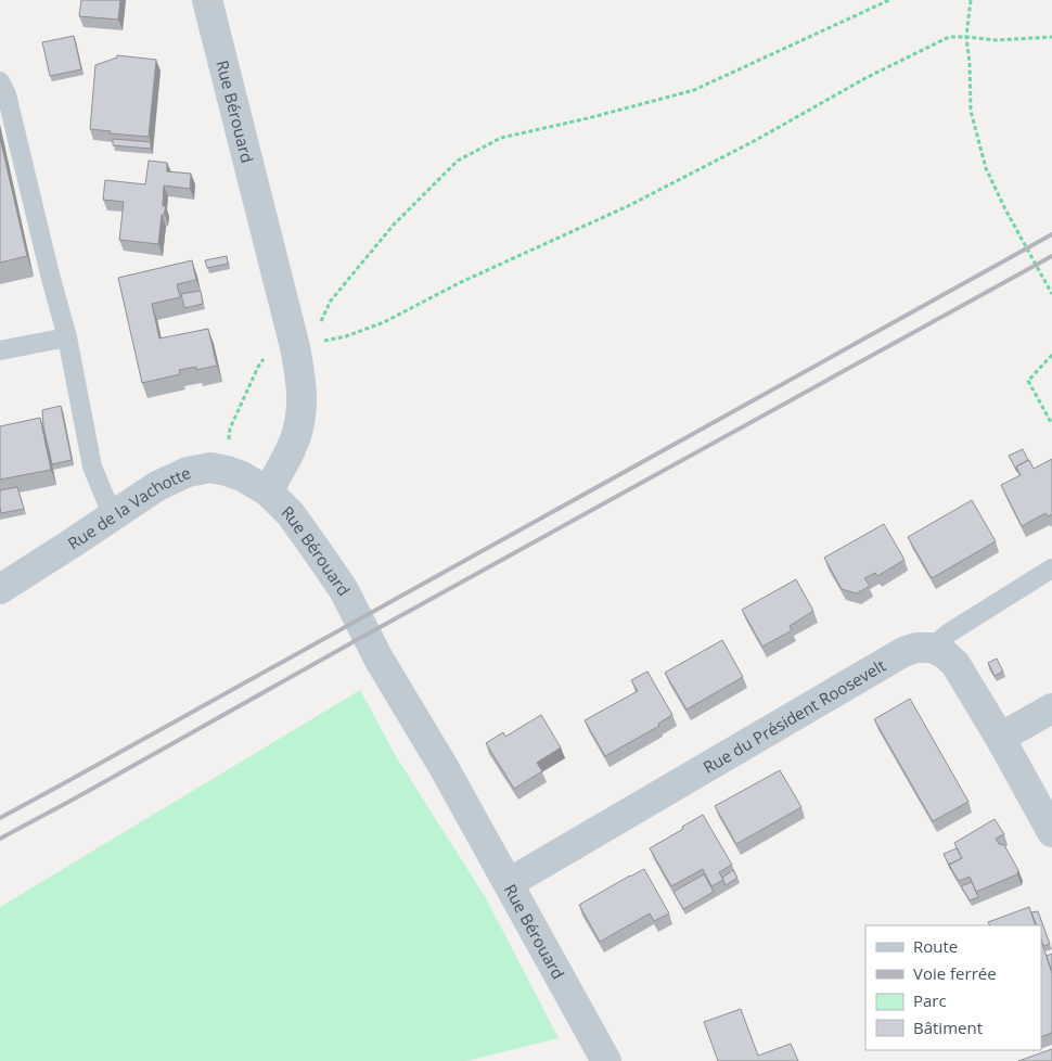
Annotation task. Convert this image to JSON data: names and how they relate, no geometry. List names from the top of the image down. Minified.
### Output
{"streets":{"street":["Rue Bérouard","Rue de la Vachotte","Rue du Président Roosevelt"]},"crossings":[["Rue Bérouard","Rue de la Vachotte"],["Rue Bérouard","Rue du Président Roosevelt"]],"legend":["Route","Voie ferrée","Parc","Bâtiment"]}
